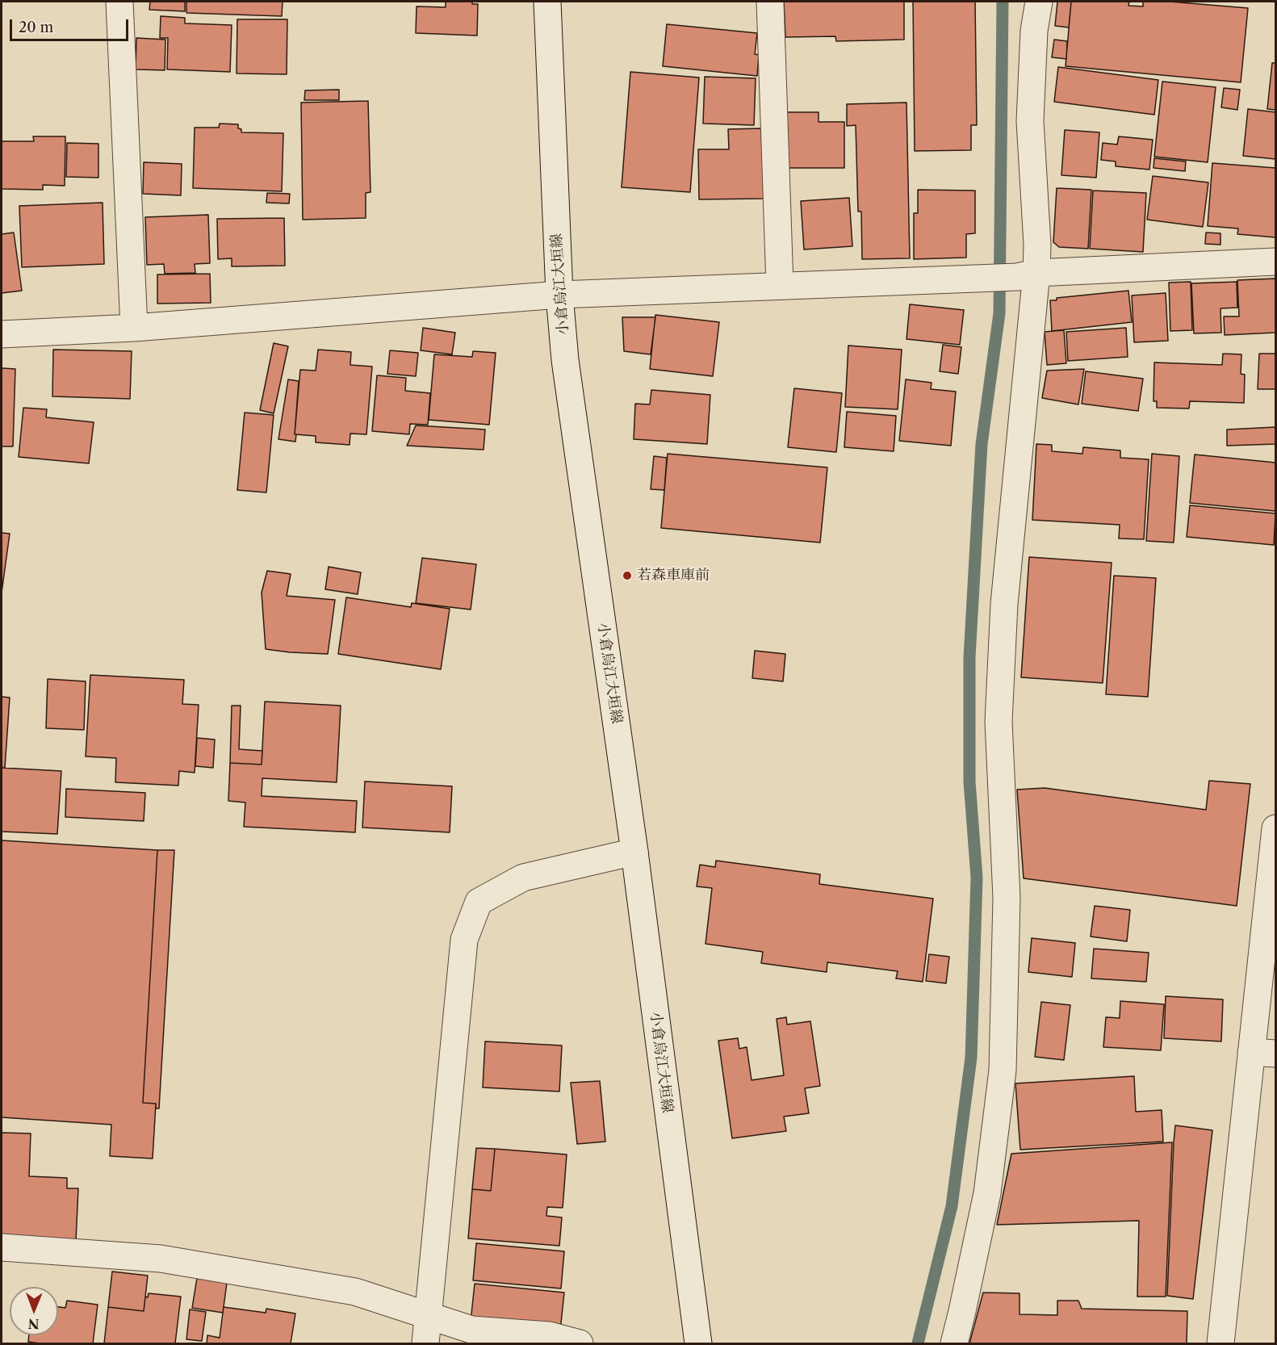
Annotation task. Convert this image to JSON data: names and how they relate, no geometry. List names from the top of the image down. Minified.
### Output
{"streets":{"street":["小倉烏江大垣線"]},"places":["若森車庫前"],"scale_bar":"20 m","north":"bottom"}
